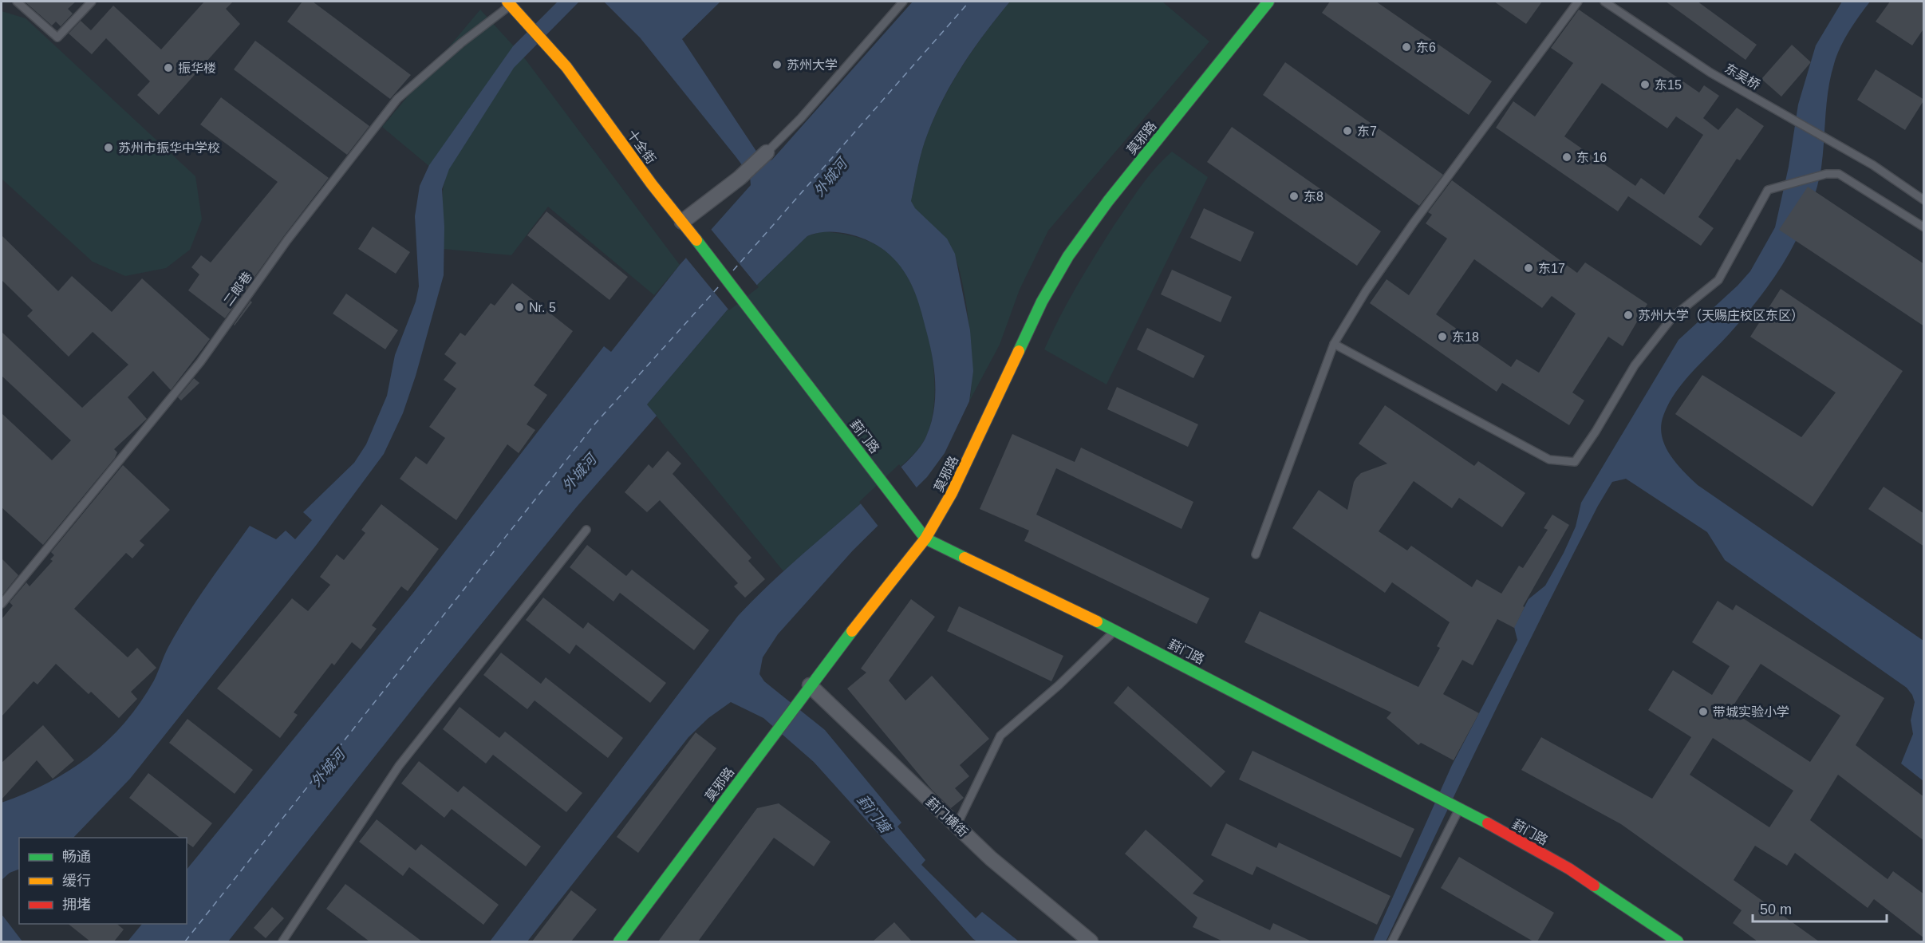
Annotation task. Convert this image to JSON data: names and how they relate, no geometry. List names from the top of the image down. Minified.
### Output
{"streets":{"main road":["莫邪路","十全街","葑门路"],"street":["葑门横街"],"lane":["东吴桥","二郎巷"]},"crossings":[["莫邪路","葑门路"],["莫邪路","葑门横街"],["十全街","二郎巷"],["十全街","葑门路"]],"water":["外城河","葑门塘"],"places":["东6","苏州大学","振华楼","东15","东7","苏州市振华中学校","东 16","东8","东17","Nr. 5","苏州大学（天赐庄校区东区）","东18","带城实验小学"],"legend":["畅通","缓行","拥堵"],"scale_bar":"50 m"}
